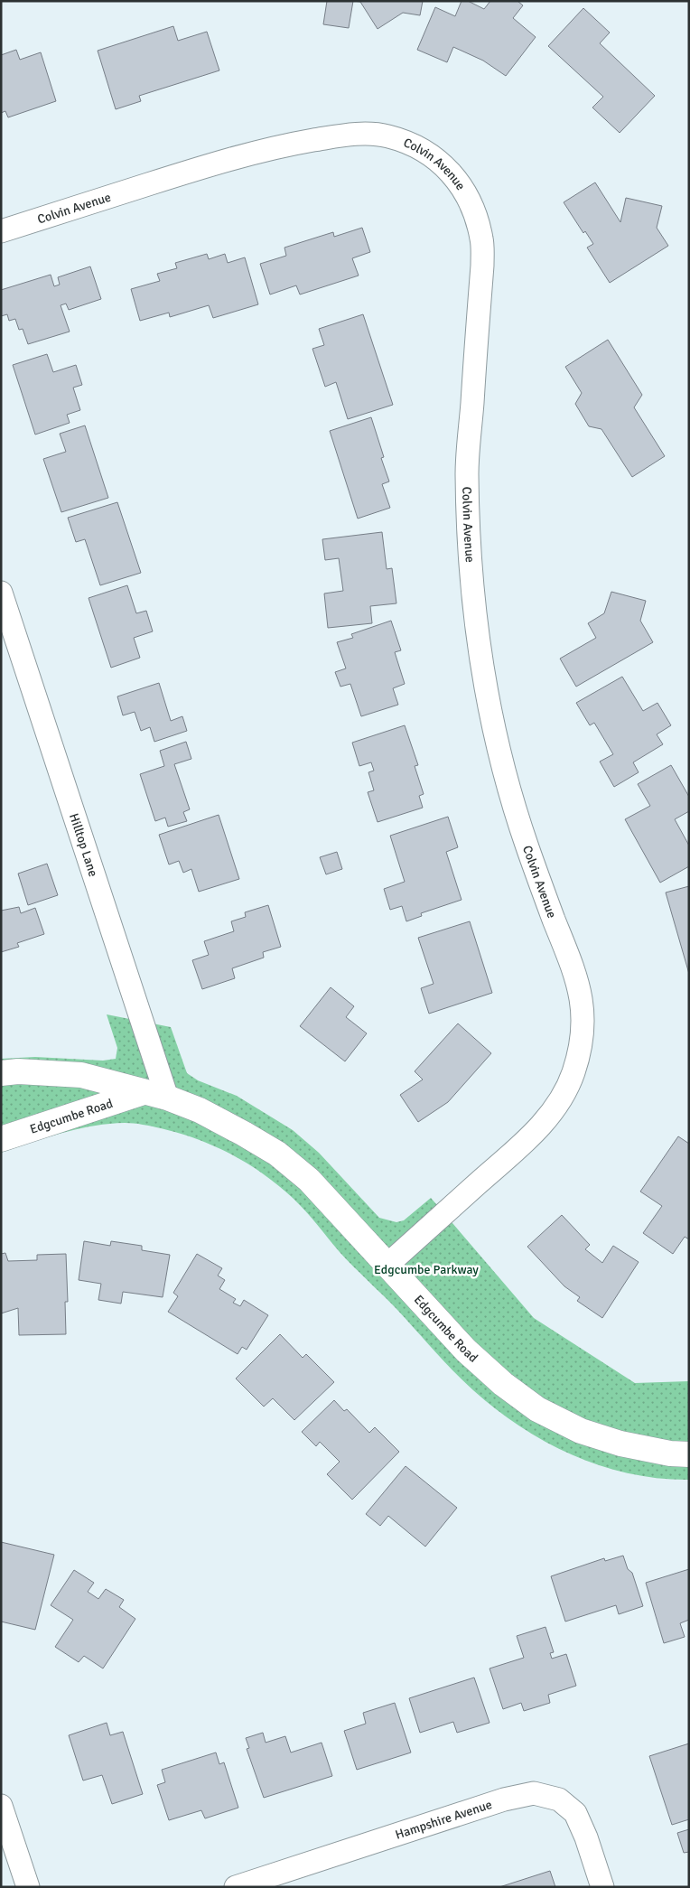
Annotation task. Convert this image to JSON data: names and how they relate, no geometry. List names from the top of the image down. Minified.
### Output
{"streets":{"street":["Colvin Avenue","Hilltop Lane","Edgcumbe Road","Hampshire Avenue"]},"crossings":[["Colvin Avenue","Edgcumbe Road"],["Hilltop Lane","Edgcumbe Road"]],"parks":["Edgcumbe Parkway"]}
